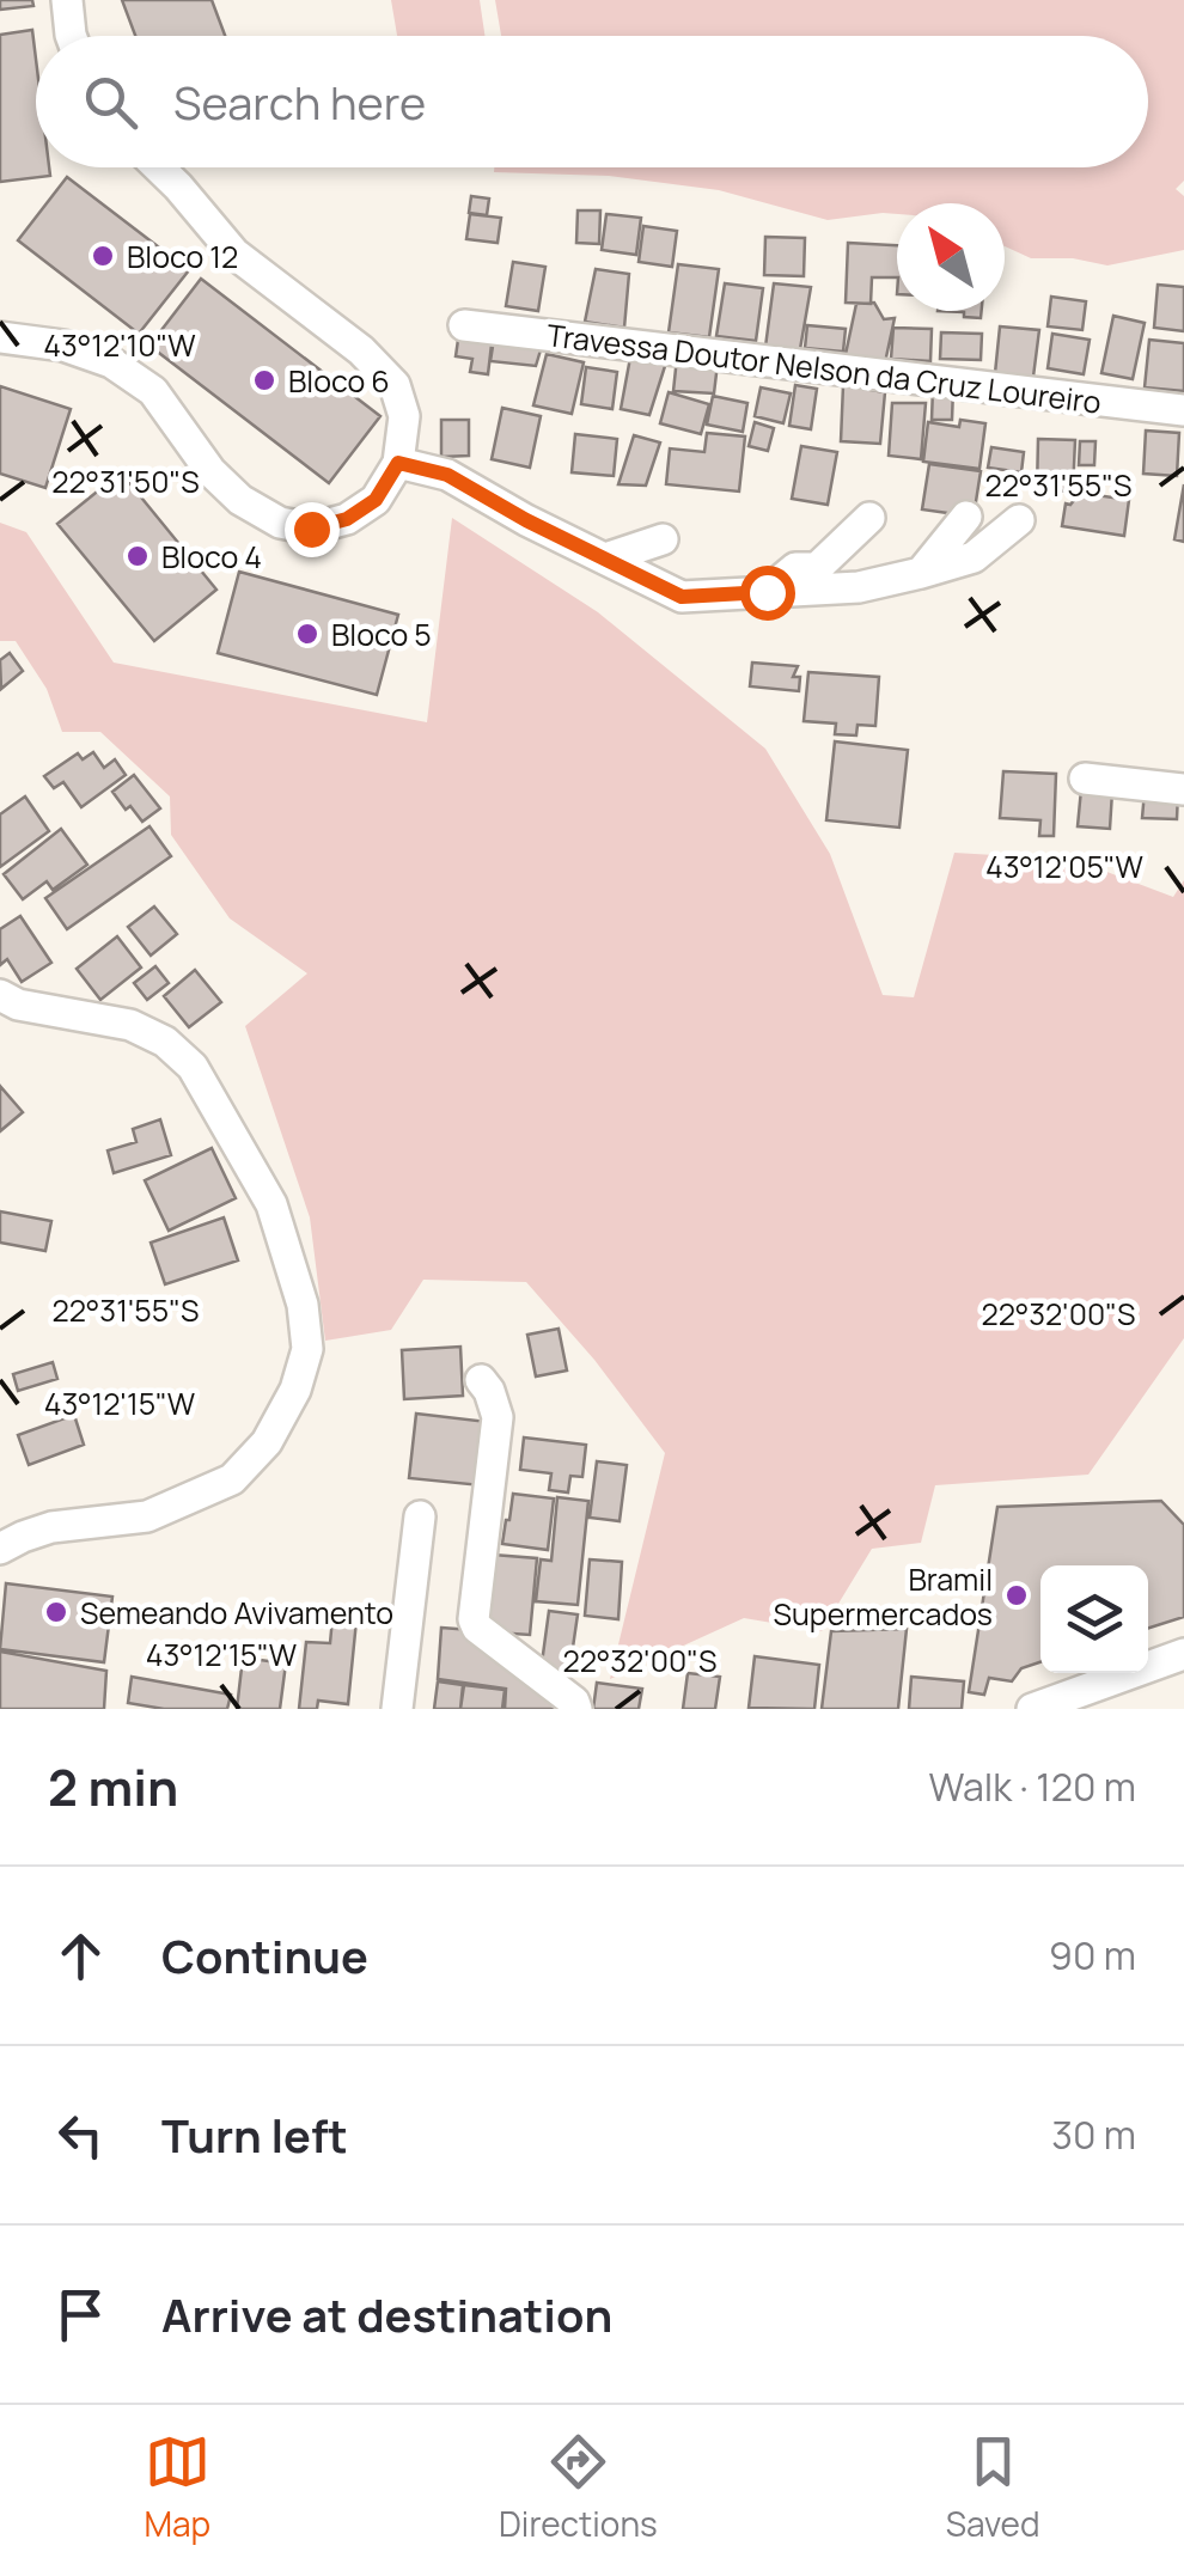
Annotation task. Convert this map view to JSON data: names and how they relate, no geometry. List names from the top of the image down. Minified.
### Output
{"streets":{"street":["Travessa Doutor Nelson da Cruz Loureiro"]},"places":["Bloco 12","Bloco 6","Bloco 4","Bloco 5","Bramil Supermercados","Semeando Avivamento"],"north":"top left","page":{"search":"Search here","heading":["2 min","Walk · 120 m"],"list":[["Continue","90 m"],["Turn left","30 m"],"Arrive at destination"],"nav":["Map","Directions","Saved"]},"coordinates":["43°12'10\"W","22°31'50\"S","22°31'55\"S","43°12'05\"W","22°32'00\"S","43°12'15\"W"]}
